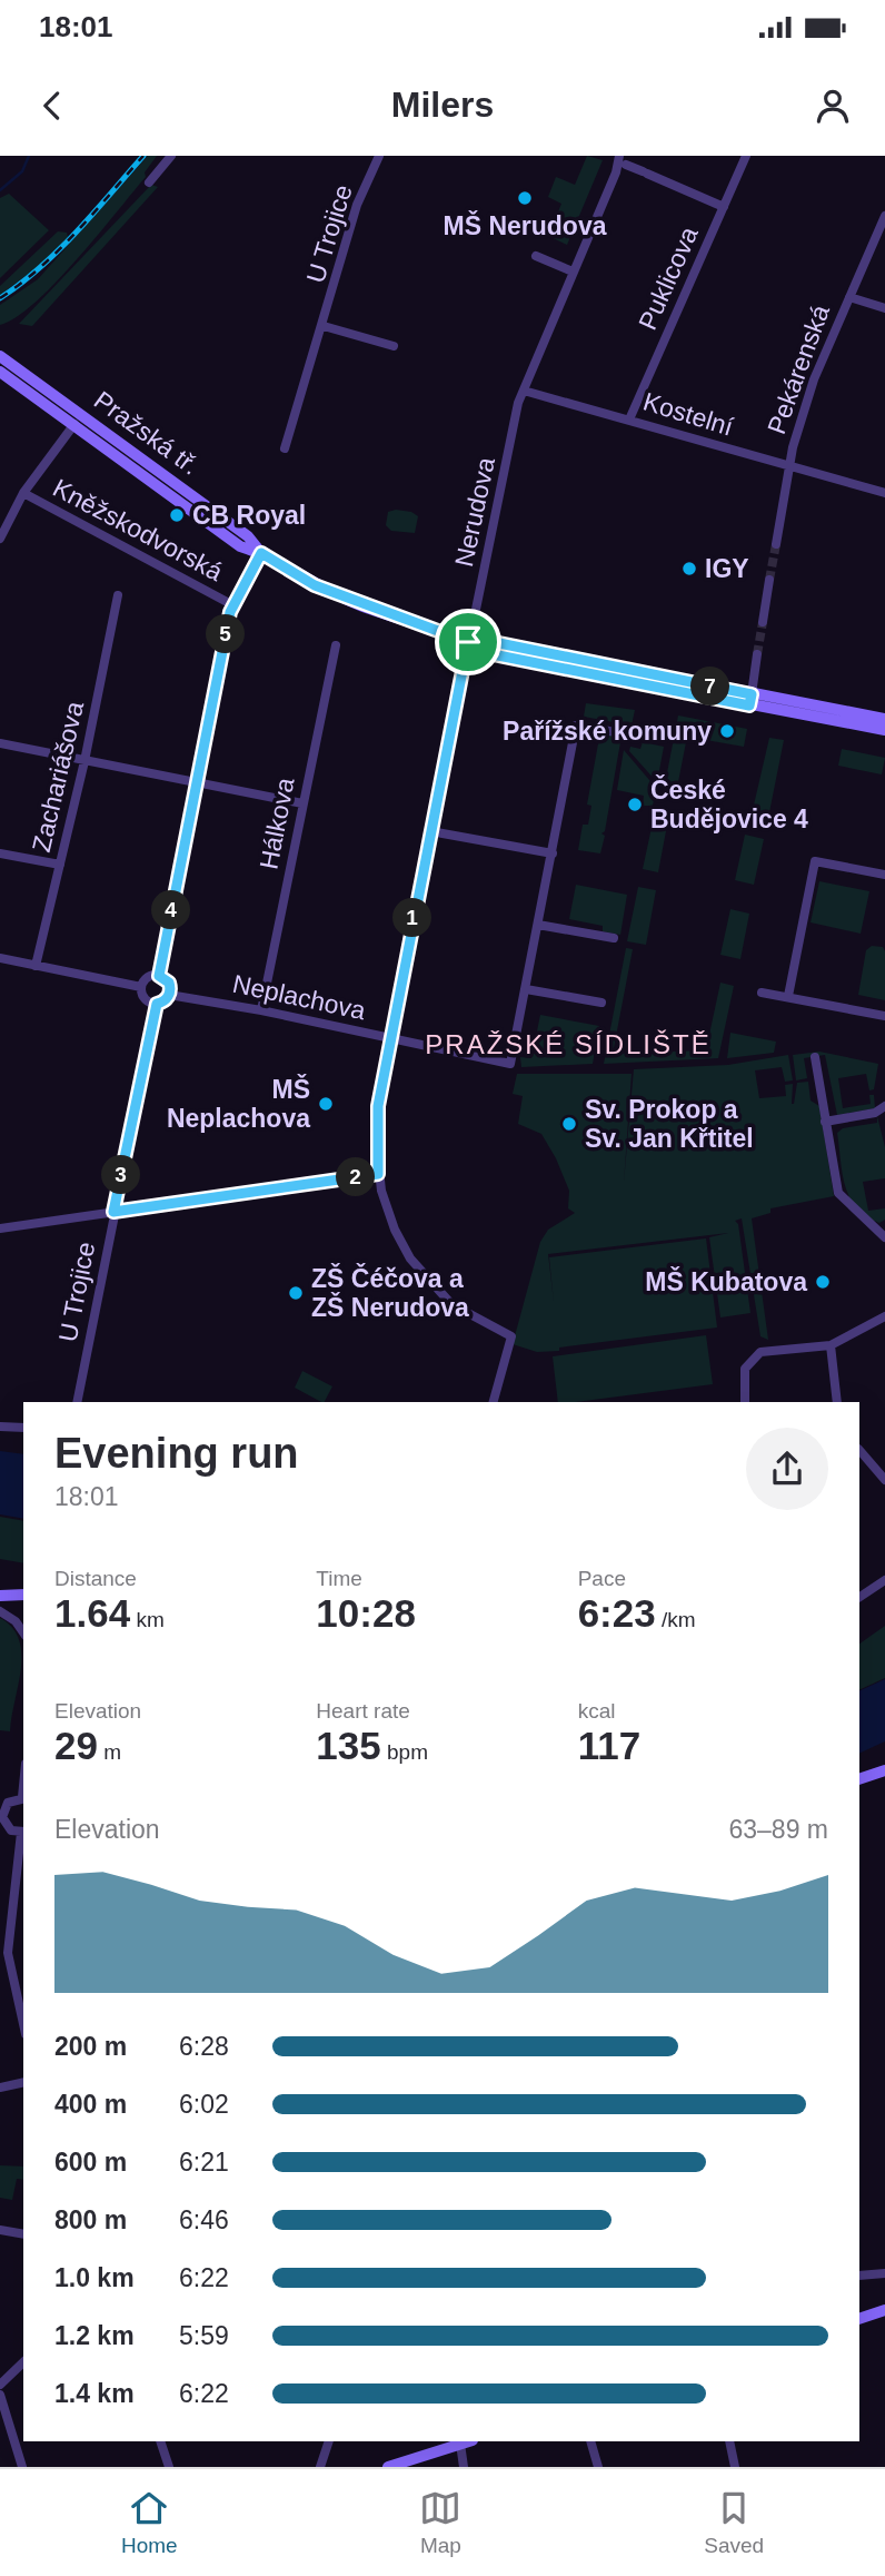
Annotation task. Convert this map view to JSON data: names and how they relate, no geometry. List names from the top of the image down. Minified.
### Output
{"streets":{"street":["U Trojice","Puklicova","Pekárenská","Kostelní","Pražská tř.","Nerudova","Kněžskodvorská","Zachariášova","Hálkova","Neplachova"]},"crossings":[["U Trojice","Neplachova"],["Puklicova","Kostelní"],["Pekárenská","Kostelní"],["Kostelní","Nerudova"],["Pražská tř.","Nerudova"],["Nerudova","Neplachova"],["Hálkova","Neplachova"]],"districts":["PRAŽSKÉ SÍDLIŠTĚ"],"places":["MŠ Nerudova","CB Royal","IGY","Pařížské komuny","České Budějovice 4","MŠ Neplachova","Sv. Prokop a Sv. Jan Křtitel","MŠ Kubatova","ZŠ Čéčova a ZŠ Nerudova"],"page":{"status":"18:01","header":"Milers","pins":["5","7","4","1","3","2"],"heading":["Evening run","18:01"],"stats":[["Distance","1.64 km"],["Time","10:28"],["Pace","6:23 /km"],["Elevation","29 m"],["Heart rate","135 bpm"],["kcal","117"]],"chart":["Elevation","63–89 m"],"list":[{"name":"200 m","note":"6:28"},{"name":"400 m","note":"6:02"},{"name":"600 m","note":"6:21"},{"name":"800 m","note":"6:46"},{"name":"1.0 km","note":"6:22"},{"name":"1.2 km","note":"5:59"},{"name":"1.4 km","note":"6:22"}],"tabs":["Home","Map","Saved"]}}
